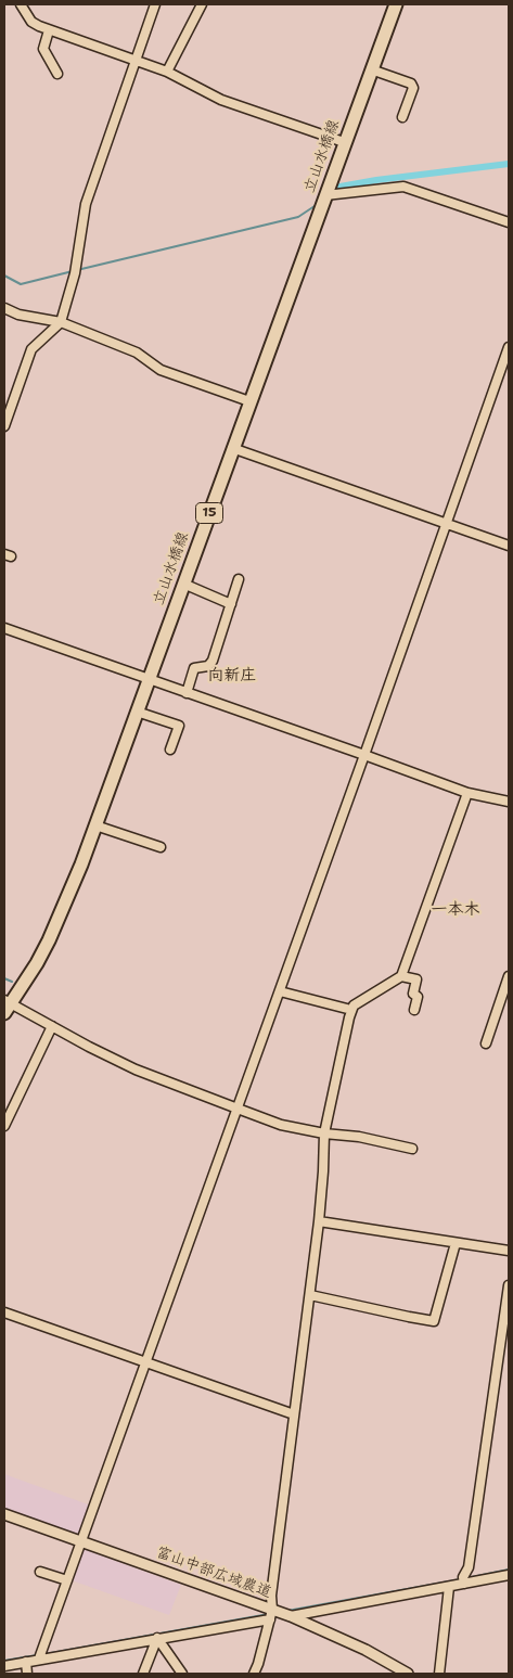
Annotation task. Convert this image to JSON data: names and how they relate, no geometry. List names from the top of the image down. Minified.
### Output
{"streets":{"main road":["立山水橋線","15"],"street":["富山中部広域農道"]},"districts":["向新庄","一本木"]}
